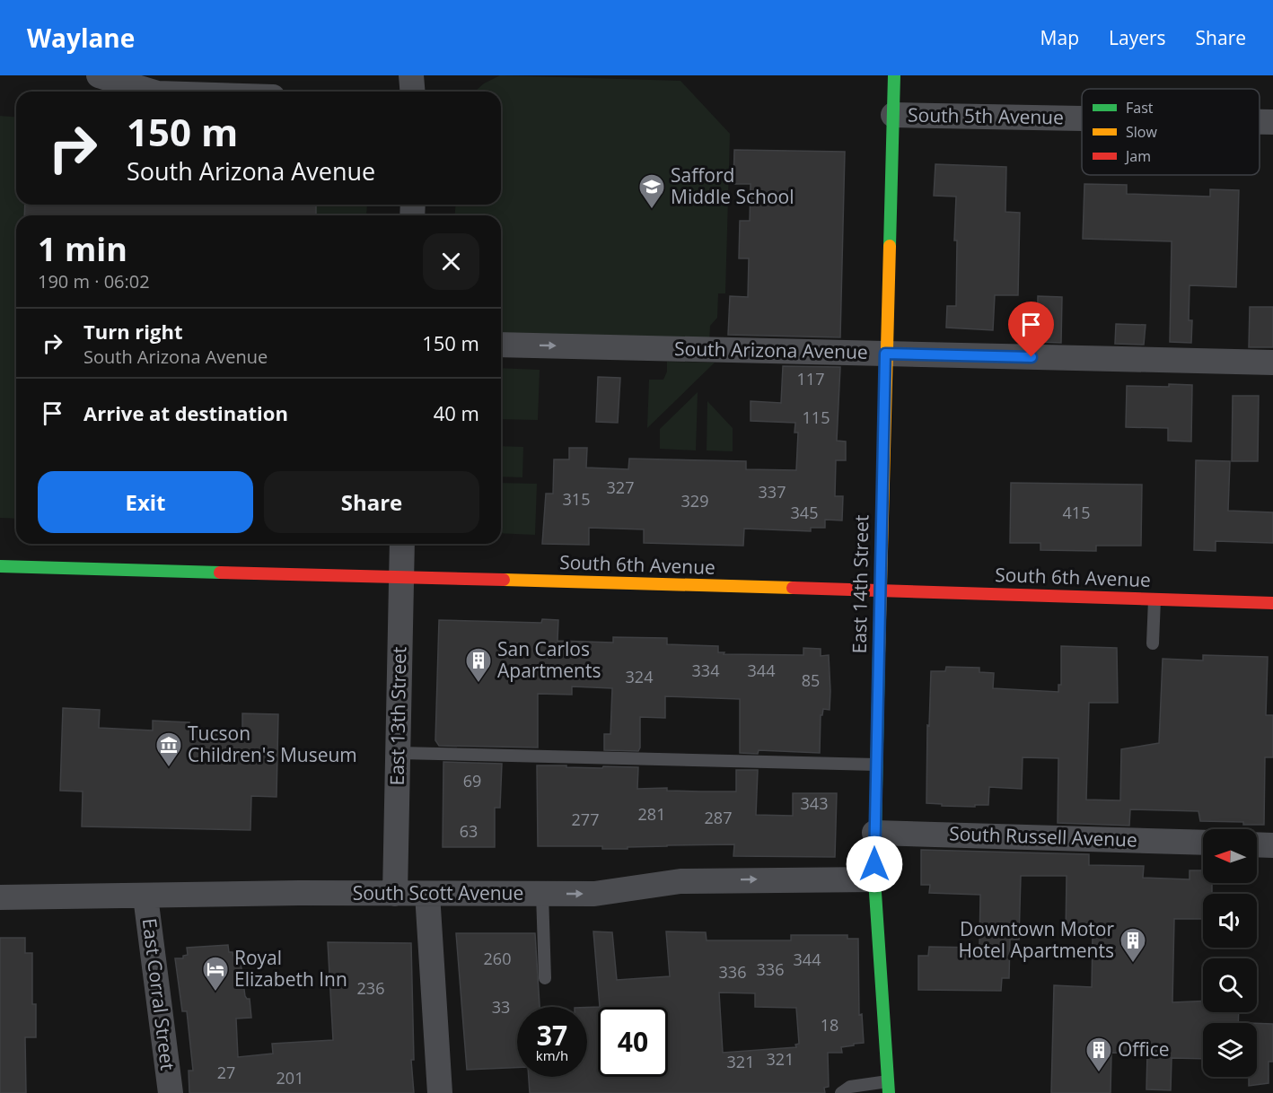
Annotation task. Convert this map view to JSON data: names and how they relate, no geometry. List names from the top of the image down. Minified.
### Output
{"streets":{"main road":["South 6th Avenue","East 14th Street"],"street":["South 5th Avenue","South Arizona Avenue","East 13th Street","South Russell Avenue","South Scott Avenue","East Corral Street"]},"crossings":[["South 5th Avenue","East 14th Street"],["South Arizona Avenue","East 14th Street"],["South 6th Avenue","East 14th Street"],["South 6th Avenue","East 13th Street"],["East 14th Street","South Russell Avenue"],["East 14th Street","South Scott Avenue"],["East 13th Street","South Scott Avenue"],["South Scott Avenue","East Corral Street"]],"one_way":["South Arizona Avenue","South Scott Avenue"],"places":{"school or university":["Safford Middle School"],"building":["San Carlos Apartments","Downtown Motor Hotel Apartments","Office"],"museum":["Tucson Children's Museum"],"hotel":["Royal Elizabeth Inn"]},"house_numbers":["117","115","327","337","315","329","345","415","334","344","324","85","69","343","281","287","277","63","260","344","336","336","236","33","18","321","321","27","201"],"legend":["Fast","Slow","Jam"],"north":"left","page":{"header":"Waylane","nav":["Map","Layers","Share"],"turn":["150 m","South Arizona Avenue"],"heading":["1 min","190 m · 06:02"],"list":[{"name":"Turn right","note":"South Arizona Avenue","value":"150 m"},{"name":"Arrive at destination","value":"40 m"}],"buttons":["Exit","Share"],"speed":"37 km/h","limit":"40"}}
